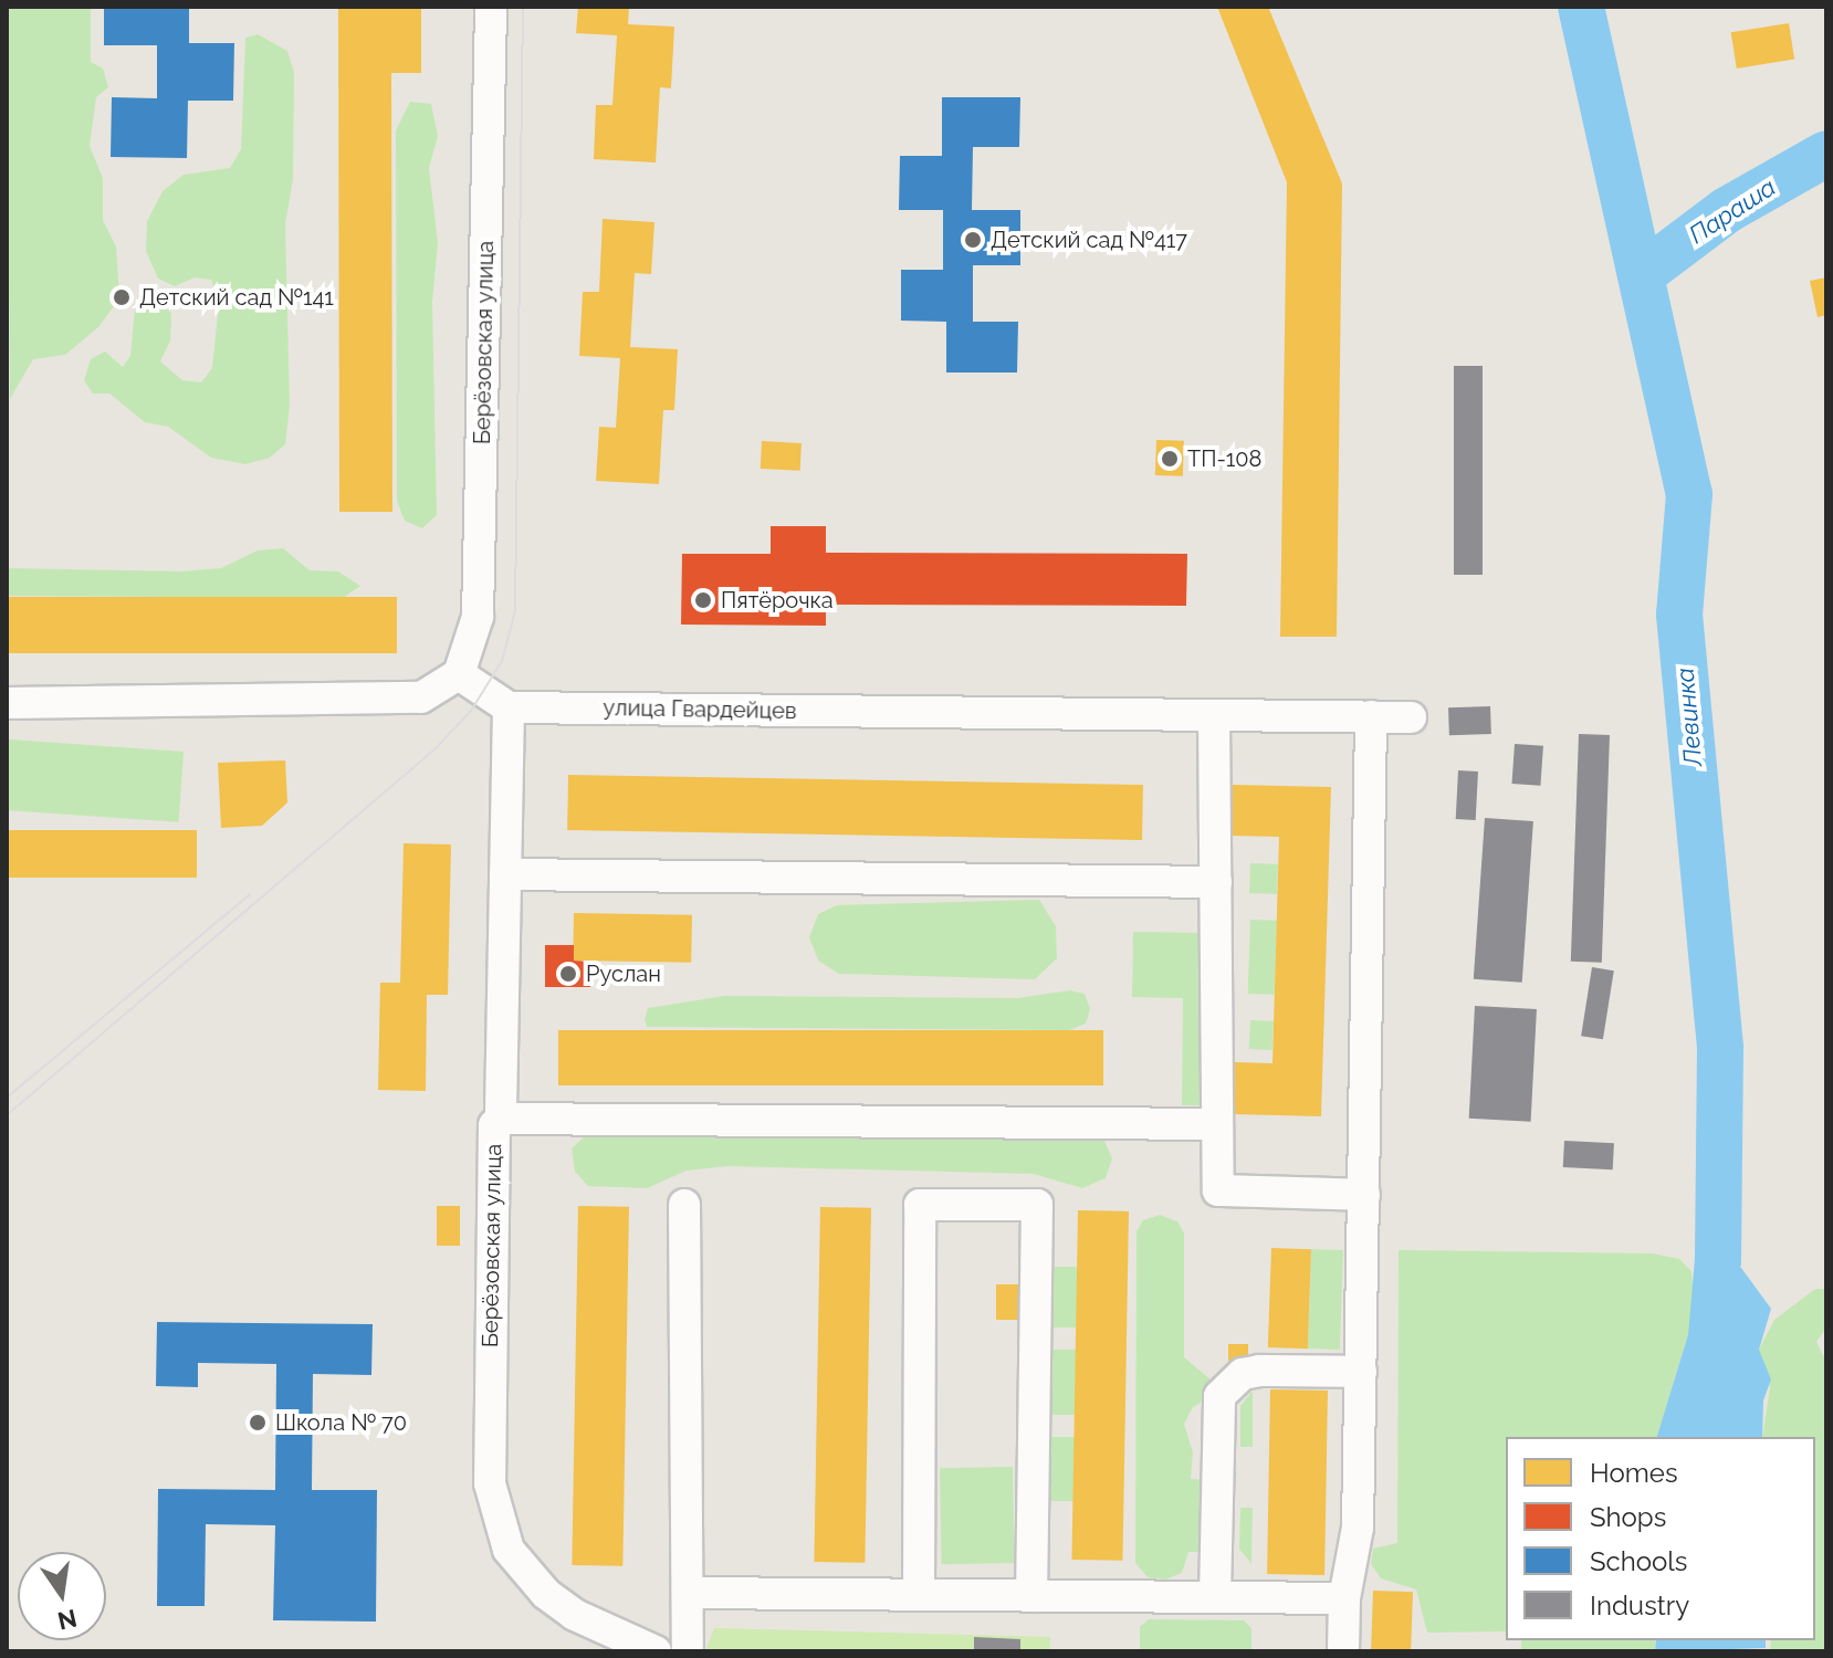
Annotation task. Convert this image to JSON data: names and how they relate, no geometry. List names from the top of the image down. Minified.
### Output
{"streets":{"street":["Берёзовская улица","улица Гвардейцев"]},"crossings":[["Берёзовская улица","улица Гвардейцев"]],"water":["Параша","Левинка"],"places":["Детский сад №417","Детский сад №141","ТП-108","Пятёрочка","Руслан","Школа № 70"],"legend":["Homes","Shops","Schools","Industry"],"north":"bottom"}
